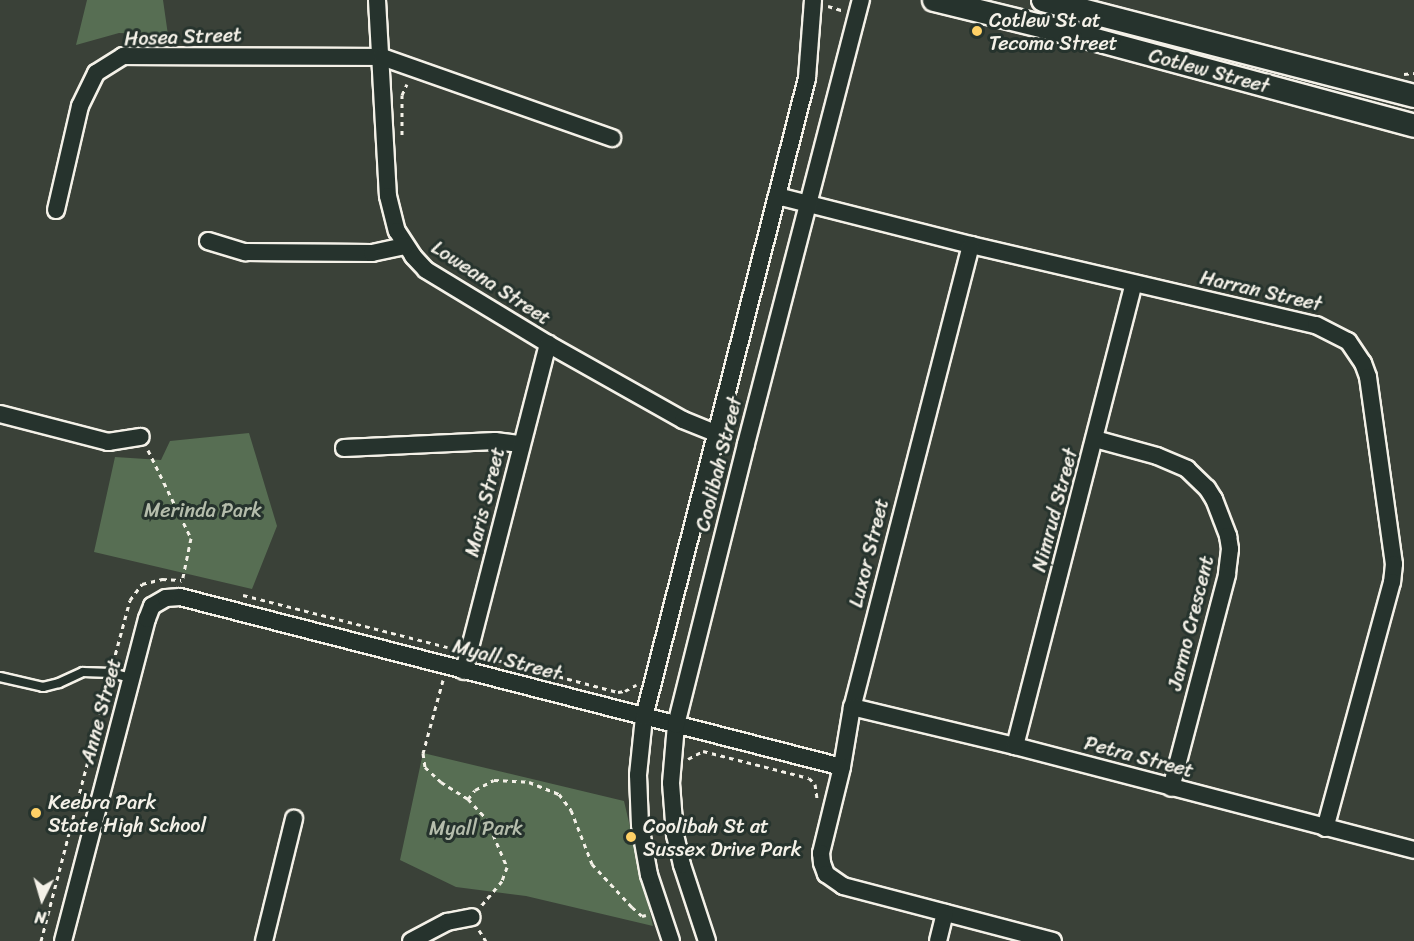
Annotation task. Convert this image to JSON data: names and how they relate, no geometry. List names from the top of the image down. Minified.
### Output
{"streets":{"main road":["Cotlew Street"],"street":["Hosea Street","Loweana Street","Harran Street","Coolibah Street","Maris Street","Nimrud Street","Luxor Street","Jarmo Crescent","Myall Street","Anne Street","Petra Street"]},"crossings":[["Hosea Street","Loweana Street"],["Loweana Street","Coolibah Street"],["Loweana Street","Maris Street"],["Harran Street","Coolibah Street"],["Harran Street","Nimrud Street"],["Harran Street","Luxor Street"],["Harran Street","Petra Street"],["Coolibah Street","Myall Street"],["Maris Street","Myall Street"],["Nimrud Street","Jarmo Crescent"],["Nimrud Street","Petra Street"],["Luxor Street","Myall Street"],["Luxor Street","Petra Street"],["Jarmo Crescent","Petra Street"],["Myall Street","Anne Street"]],"parks":["Merinda Park","Myall Park"],"places":["Cotlew St at Tecoma Street","Keebra Park State High School","Coolibah St at Sussex Drive Park"],"north":"bottom"}
